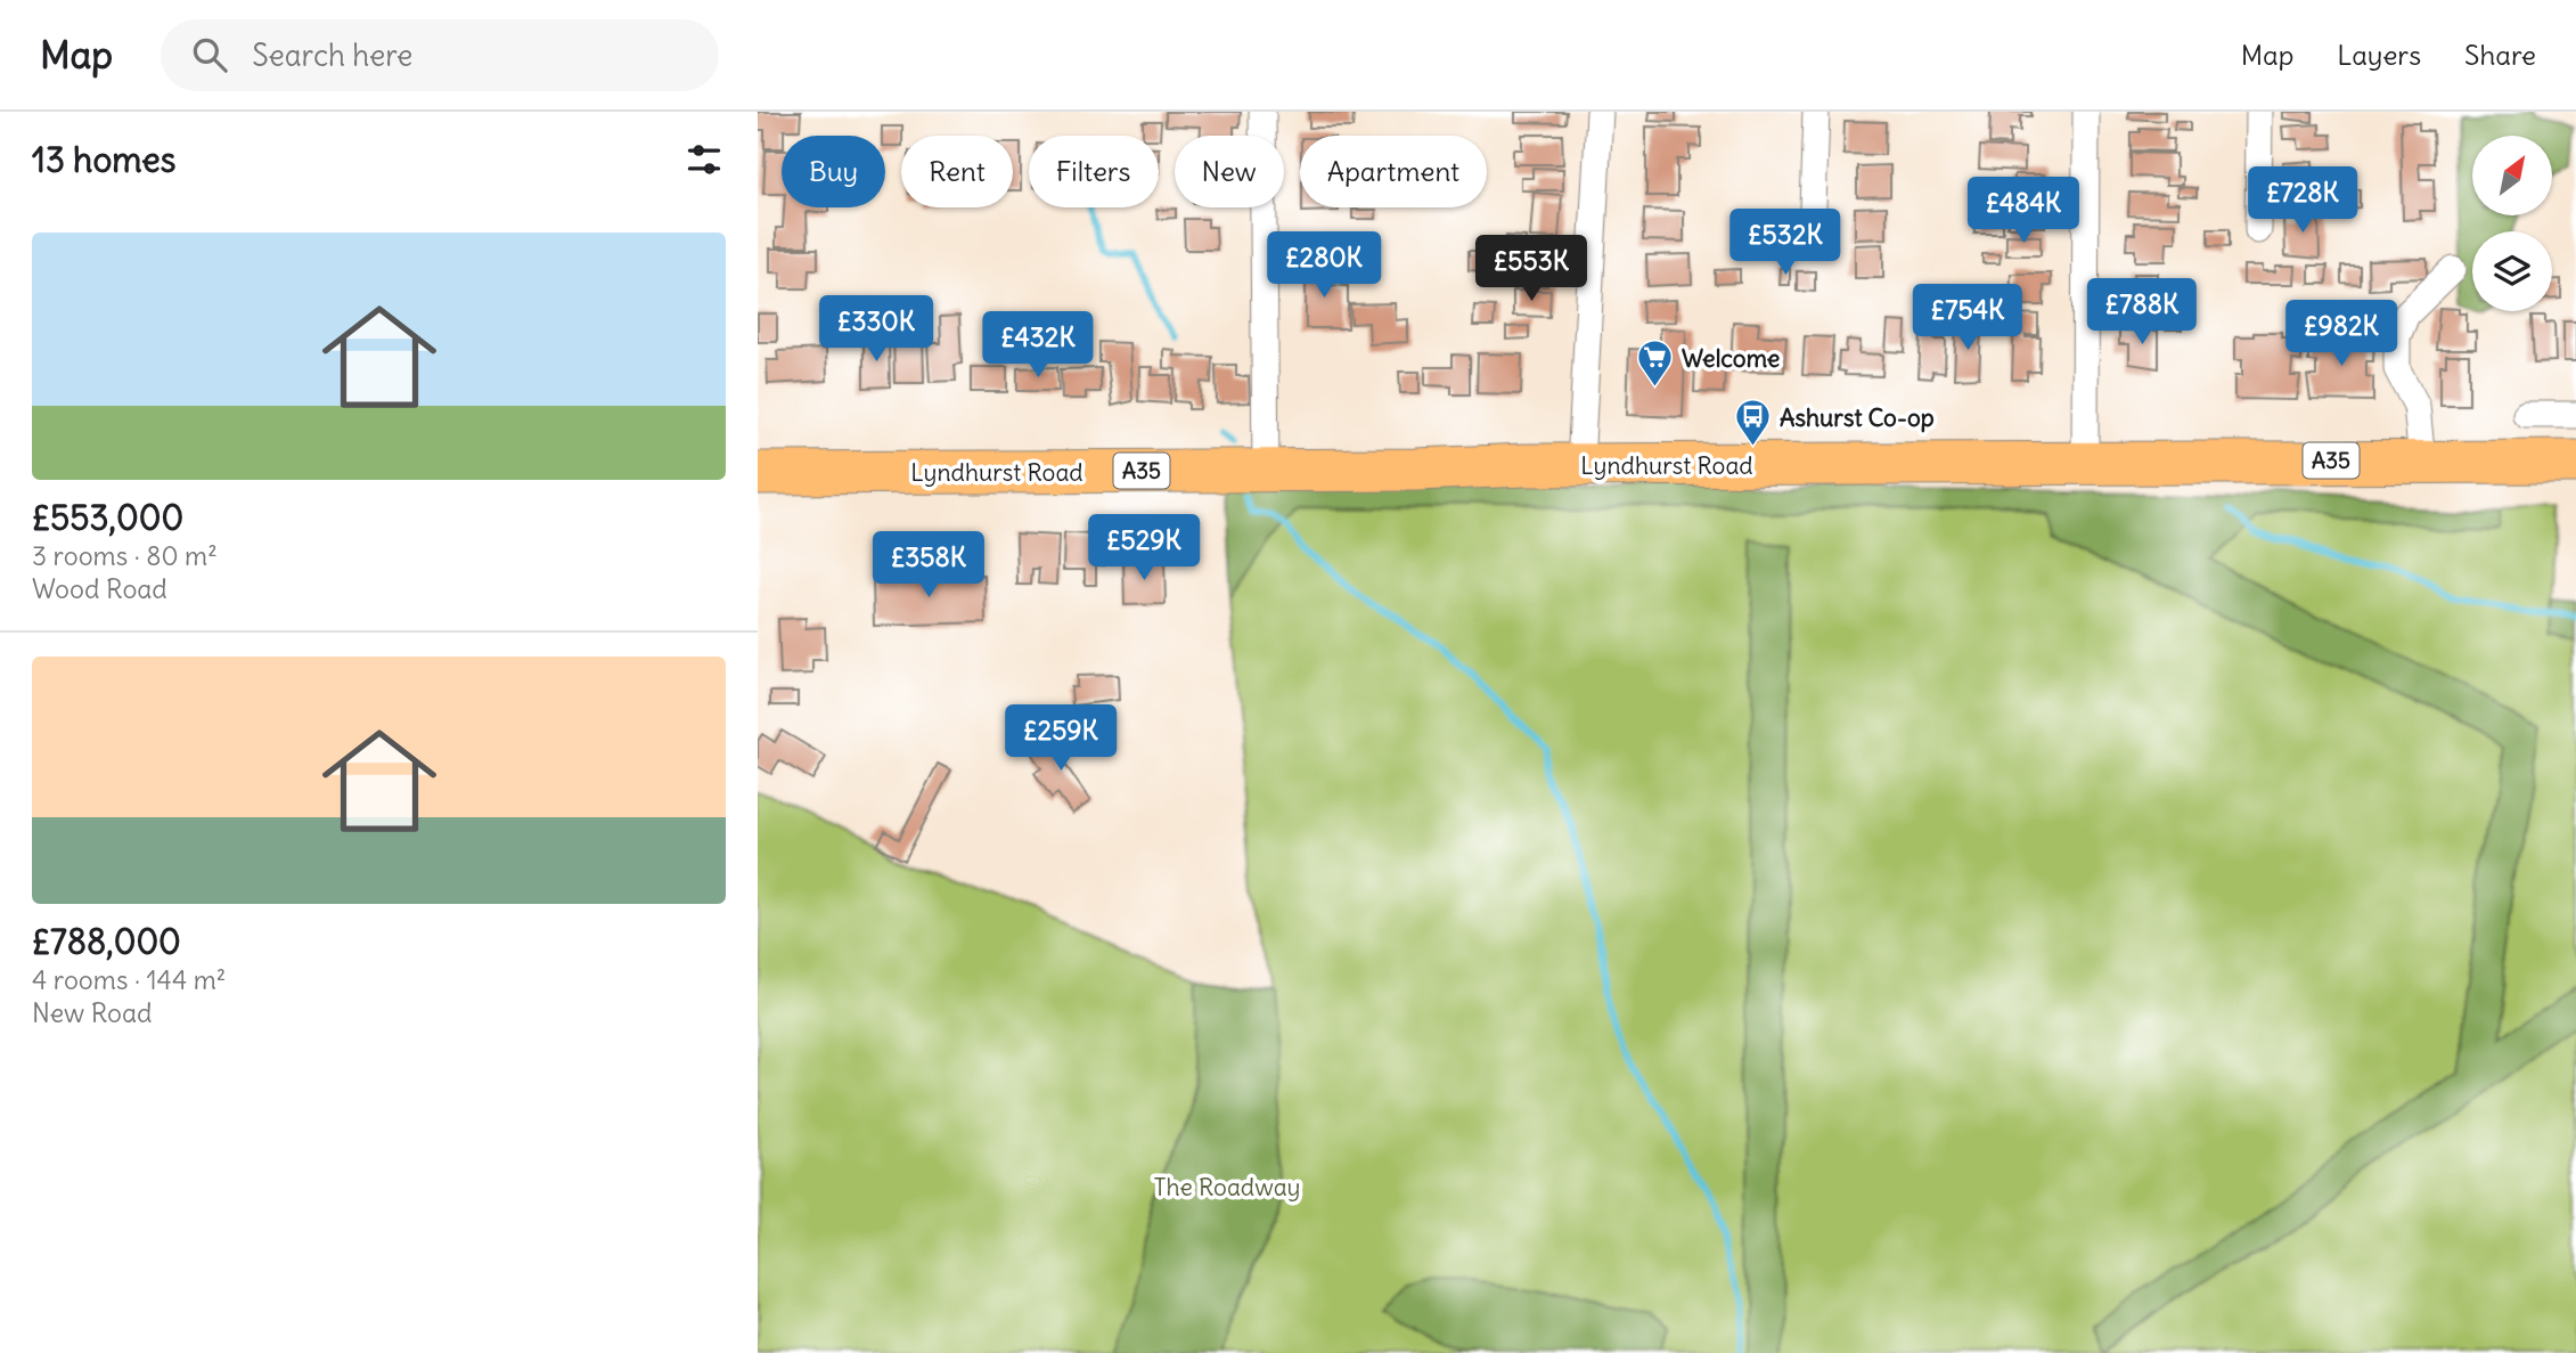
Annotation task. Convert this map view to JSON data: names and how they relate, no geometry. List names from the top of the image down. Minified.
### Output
{"streets":{"main road":["A35","Lyndhurst Road"]},"parks":["The Roadway"],"places":{"supermarket":["Welcome"],"bus stop":["Ashurst Co-op"]},"north":"top right","page":{"header":"Map","search":"Search here","nav":["Map","Layers","Share"],"heading":"13 homes","chip":["Buy","Rent","Filters","New","Apartment"],"price":["£728K","£484K","£532K","£280K","£553K","£788K","£754K","£330K","£982K","£432K","£529K","£358K","£259K"],"list":[{"name":"£553,000","note":"3 rooms · 80 m² · Wood Road"},{"name":"£788,000","note":"4 rooms · 144 m² · New Road"}]}}
